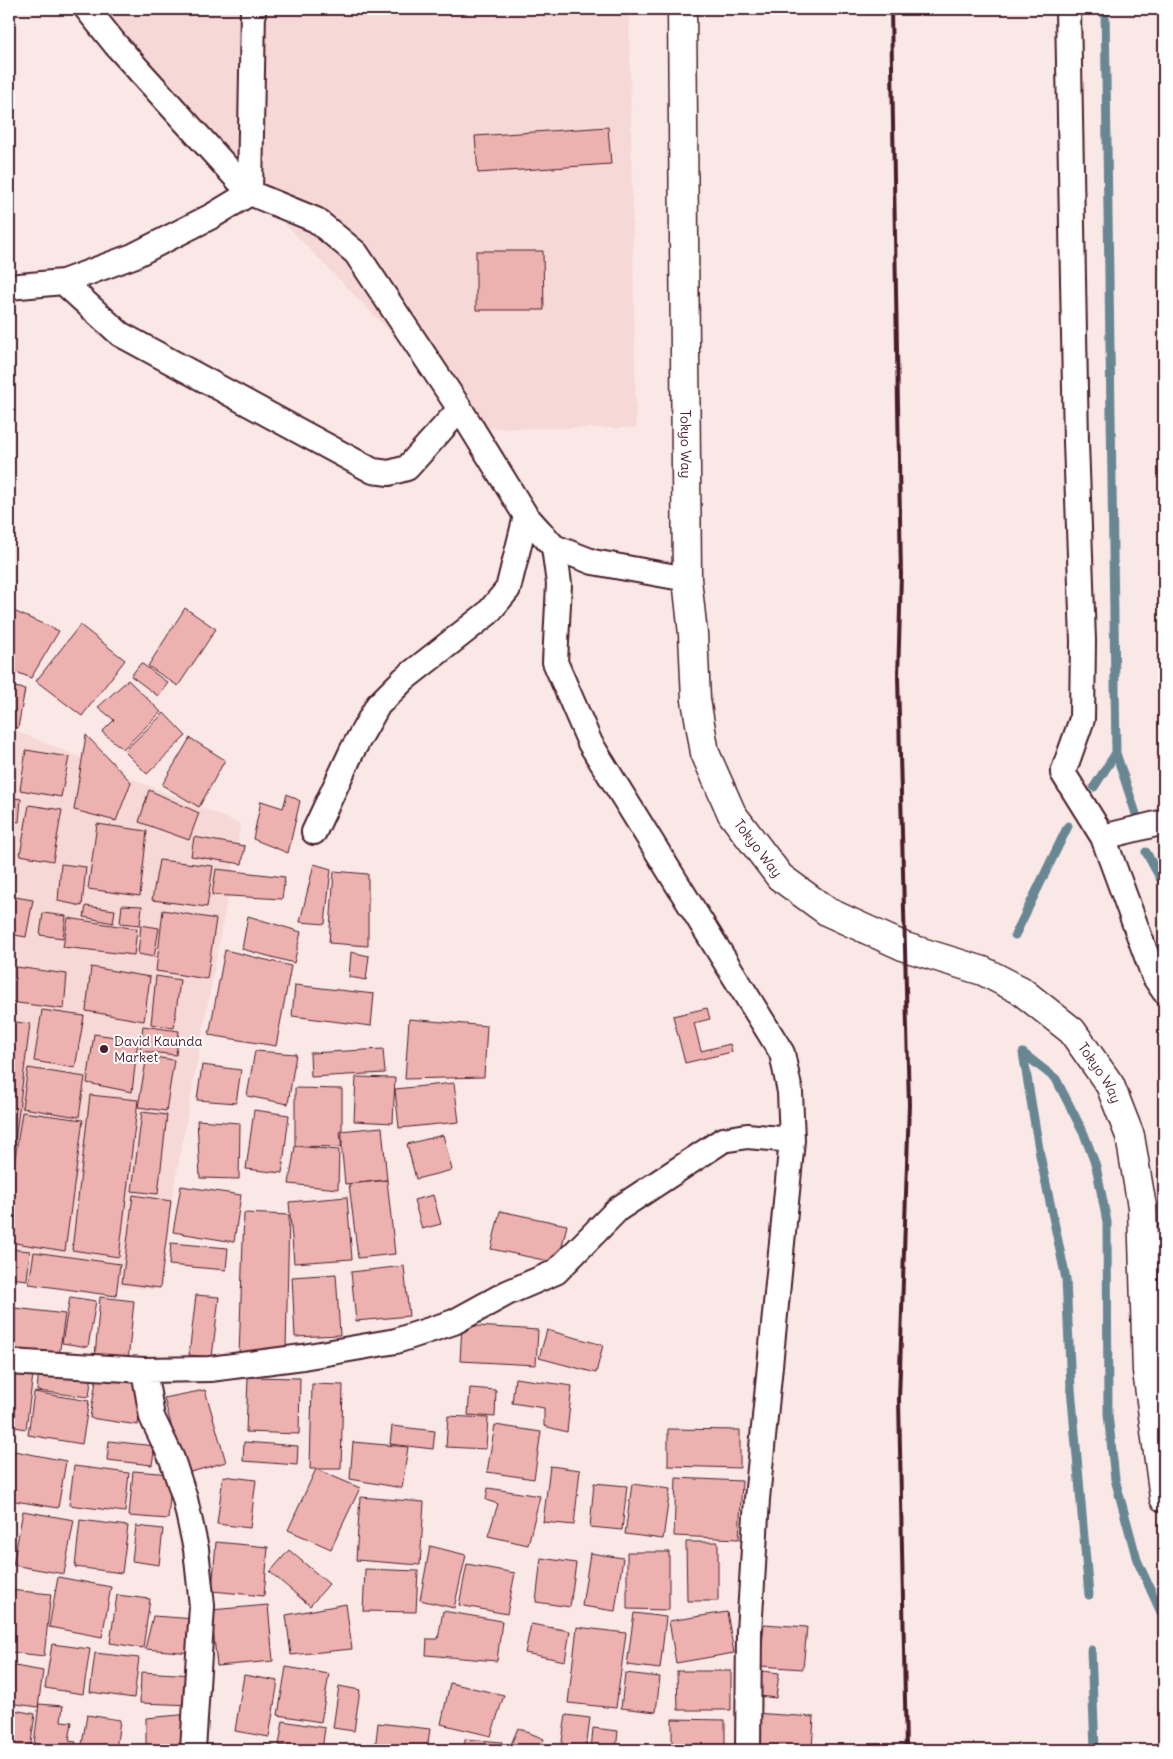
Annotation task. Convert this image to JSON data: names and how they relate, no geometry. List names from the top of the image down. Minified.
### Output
{"streets":{"main road":["Tokyo Way"]},"places":["David Kaunda Market"]}
